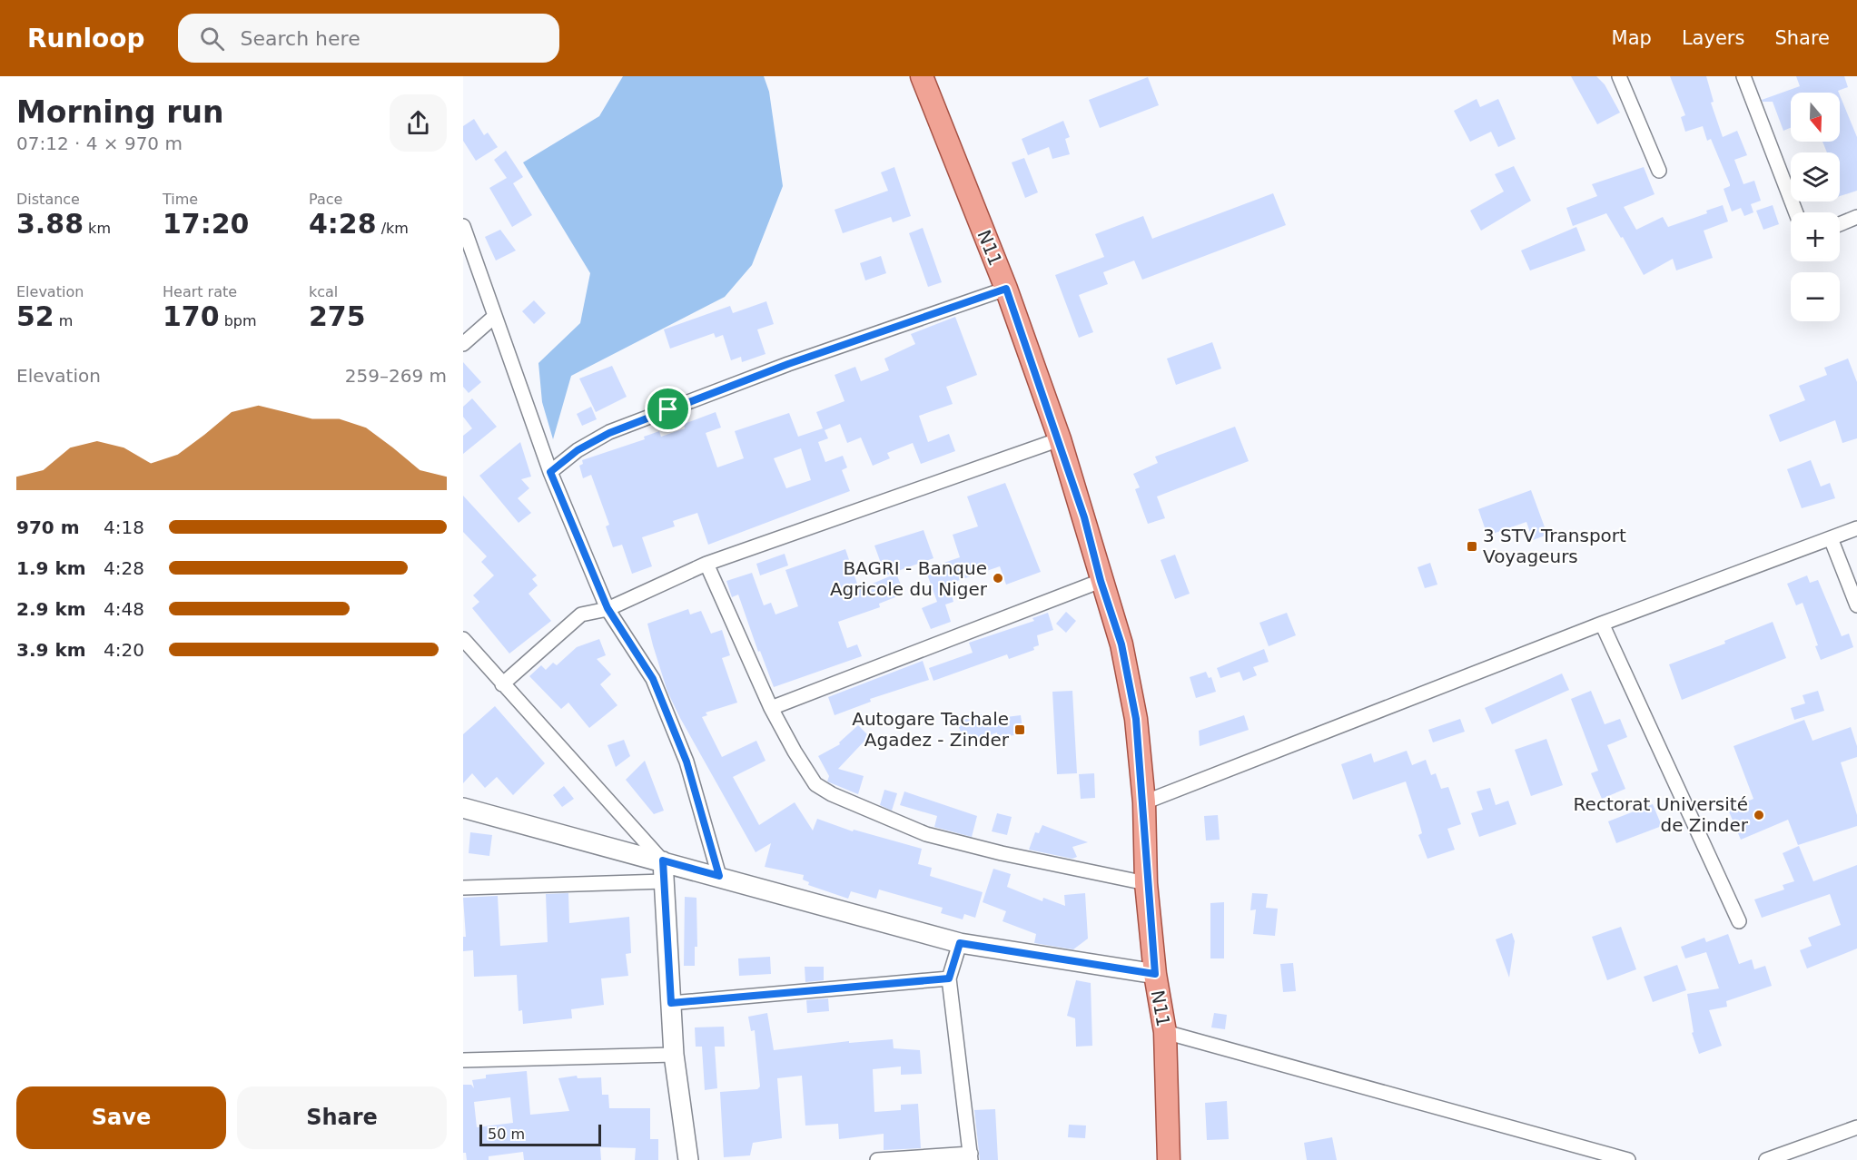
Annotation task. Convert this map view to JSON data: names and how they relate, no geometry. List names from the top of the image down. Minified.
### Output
{"streets":{"main road":["N11"]},"places":{"transit":["3 STV Transport Voyageurs","Autogare Tachale Agadez - Zinder"],"other":["BAGRI - Banque Agricole du Niger","Rectorat Université de Zinder"]},"scale_bar":"50 m","north":"bottom","page":{"header":"Runloop","search":"Search here","nav":["Map","Layers","Share"],"heading":["Morning run","07:12 · 4 × 970 m"],"map_buttons":["+","−"],"stats":[["Distance","3.88 km"],["Time","17:20"],["Pace","4:28 /km"],["Elevation","52 m"],["Heart rate","170 bpm"],["kcal","275"]],"chart":["Elevation","259–269 m"],"list":[{"name":"970 m","note":"4:18"},{"name":"1.9 km","note":"4:28"},{"name":"2.9 km","note":"4:48"},{"name":"3.9 km","note":"4:20"}],"buttons":["Save","Share"],"scale":"50 m"}}
